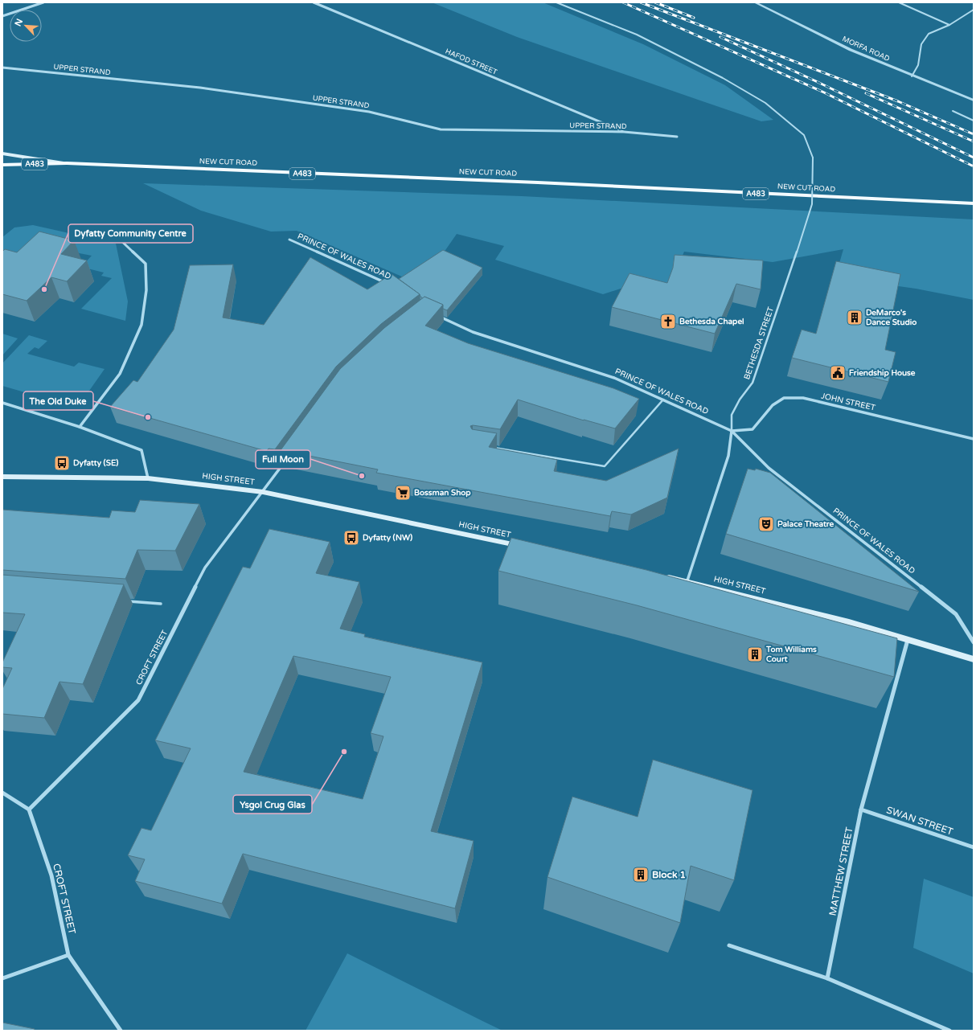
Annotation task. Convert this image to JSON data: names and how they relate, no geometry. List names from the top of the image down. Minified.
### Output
{"streets":{"main road":["NEW CUT ROAD","A483","HIGH STREET"],"street":["MORFA ROAD","HAFOD STREET","UPPER STRAND","PRINCE OF WALES ROAD","JOHN STREET","CROFT STREET","SWAN STREET","MATTHEW STREET"],"lane":["BETHESDA STREET"]},"crossings":[["HAFOD STREET","UPPER STRAND"],["PRINCE OF WALES ROAD","BETHESDA STREET"],["PRINCE OF WALES ROAD","JOHN STREET"],["BETHESDA STREET","JOHN STREET"],["HIGH STREET","CROFT STREET"],["HIGH STREET","MATTHEW STREET"],["SWAN STREET","MATTHEW STREET"]],"places":{"other":["Dyfatty Community Centre","The Old Duke","Full Moon","Ysgol Crug Glas"],"building":["DeMarco's Dance Studio","Tom Williams Court","Block 1"],"church":["Bethesda Chapel"],"public building":["Friendship House"],"bus stop":["Dyfatty (SE)","Dyfatty (NW)"],"supermarket":["Bossman Shop"],"theatre":["Palace Theatre"]},"north":"top left"}
